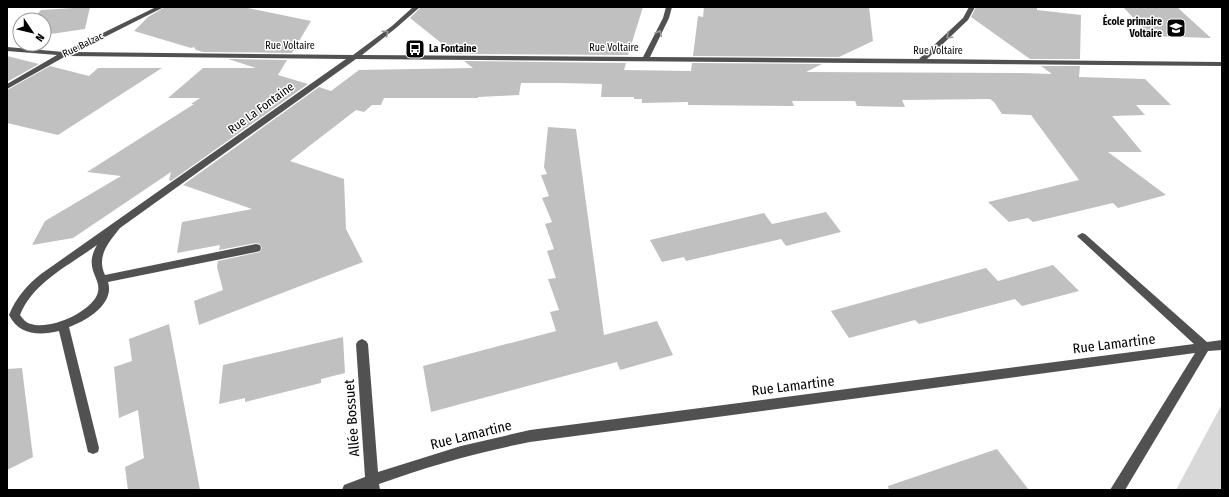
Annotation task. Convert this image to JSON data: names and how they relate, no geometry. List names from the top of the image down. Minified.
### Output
{"streets":{"street":["Rue Balzac","Rue Voltaire","Rue La Fontaine","Rue Lamartine","Allée Bossuet"]},"crossings":[["Rue Balzac","Rue Voltaire"],["Rue Voltaire","Rue La Fontaine"],["Rue Lamartine","Allée Bossuet"]],"places":{"school or university":["École primaire Voltaire"],"bus stop":["La Fontaine"]},"north":"bottom right"}
